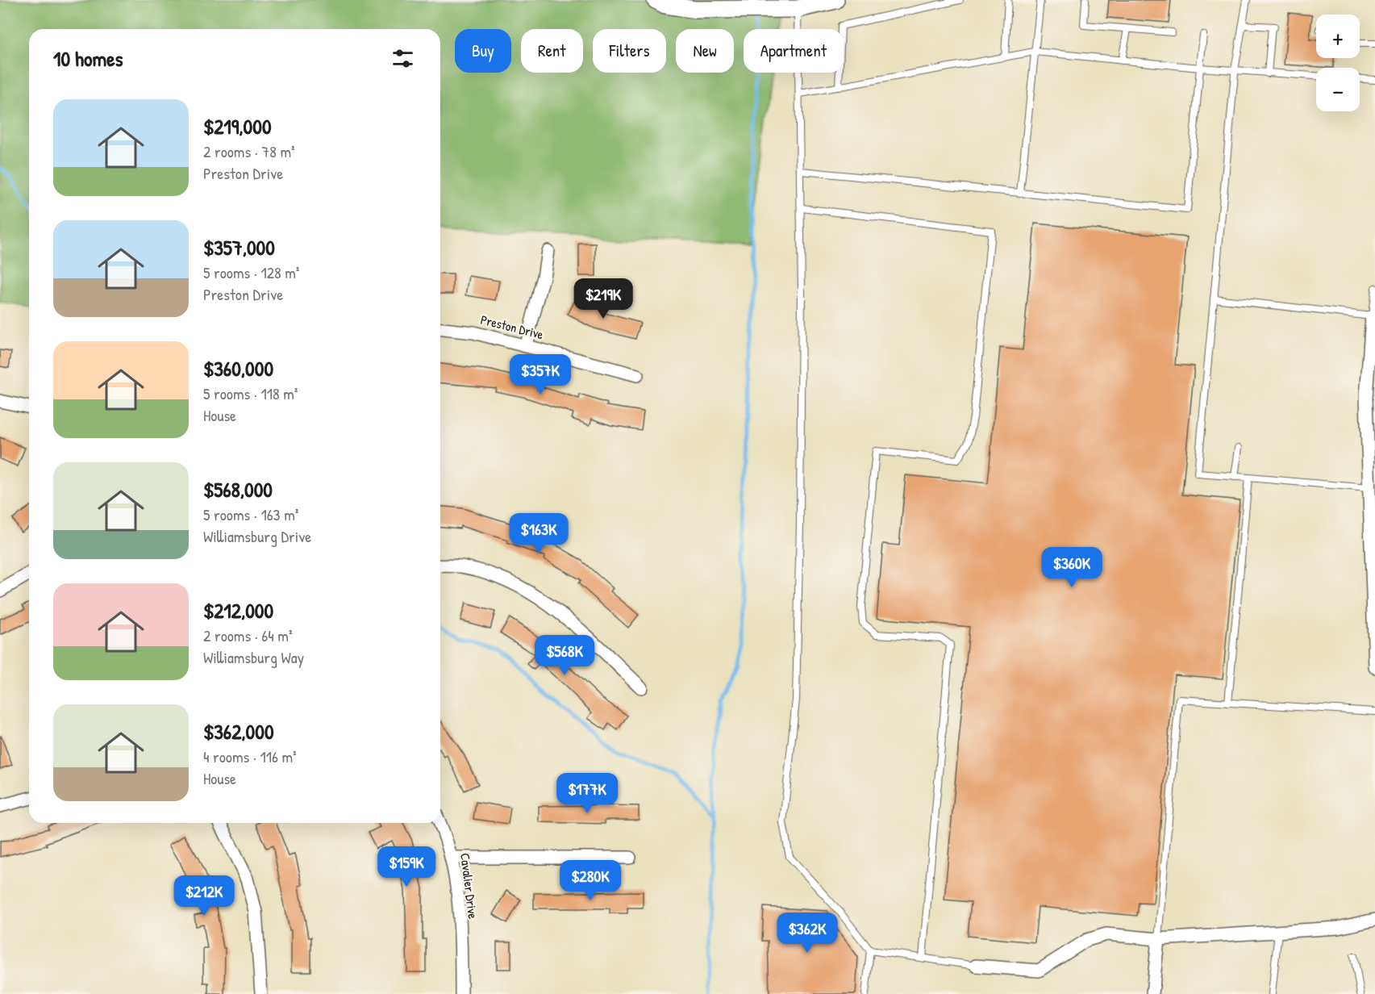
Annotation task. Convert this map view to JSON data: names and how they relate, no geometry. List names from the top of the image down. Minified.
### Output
{"streets":{"street":["Preston Drive","Cavalier Drive"]},"page":{"map_buttons":["+","−"],"chip":["Buy","Rent","Filters","New","Apartment"],"heading":"10 homes","list":[{"name":"$219,000","note":"2 rooms · 78 m² · Preston Drive"},{"name":"$357,000","note":"5 rooms · 128 m² · Preston Drive"},{"name":"$360,000","note":"5 rooms · 118 m² · House"},{"name":"$568,000","note":"5 rooms · 163 m² · Williamsburg Drive"},{"name":"$212,000","note":"2 rooms · 64 m² · Williamsburg Way"},{"name":"$362,000","note":"4 rooms · 116 m² · House"}],"price":["$219K","$357K","$163K","$360K","$568K","$177K","$159K","$280K","$212K","$362K"]}}
